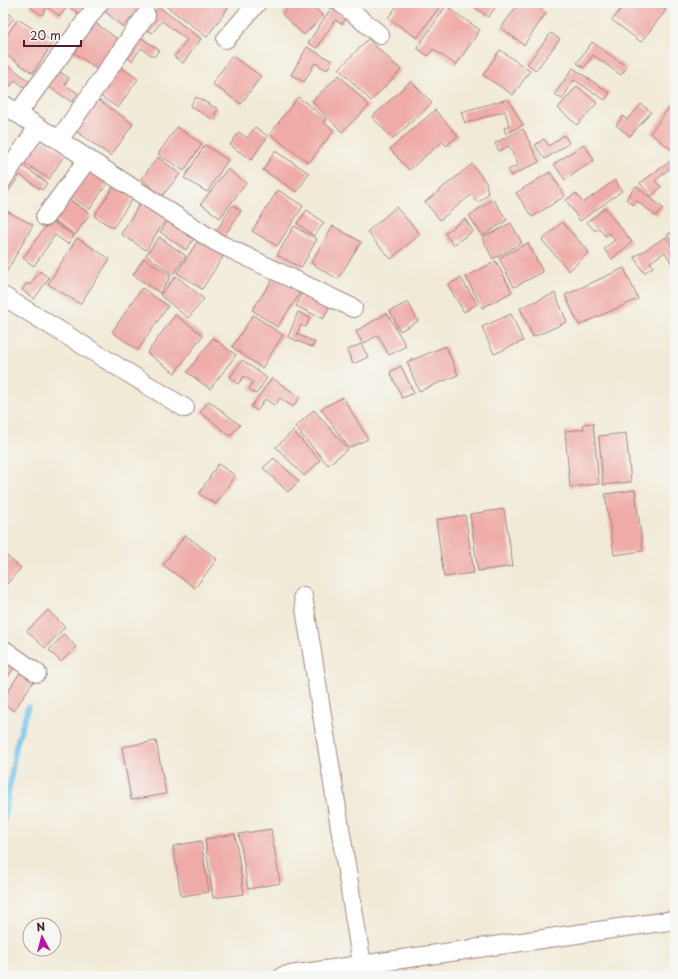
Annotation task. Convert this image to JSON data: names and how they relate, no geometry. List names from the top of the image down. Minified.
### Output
{"scale_bar":"20 m","north":"top"}
